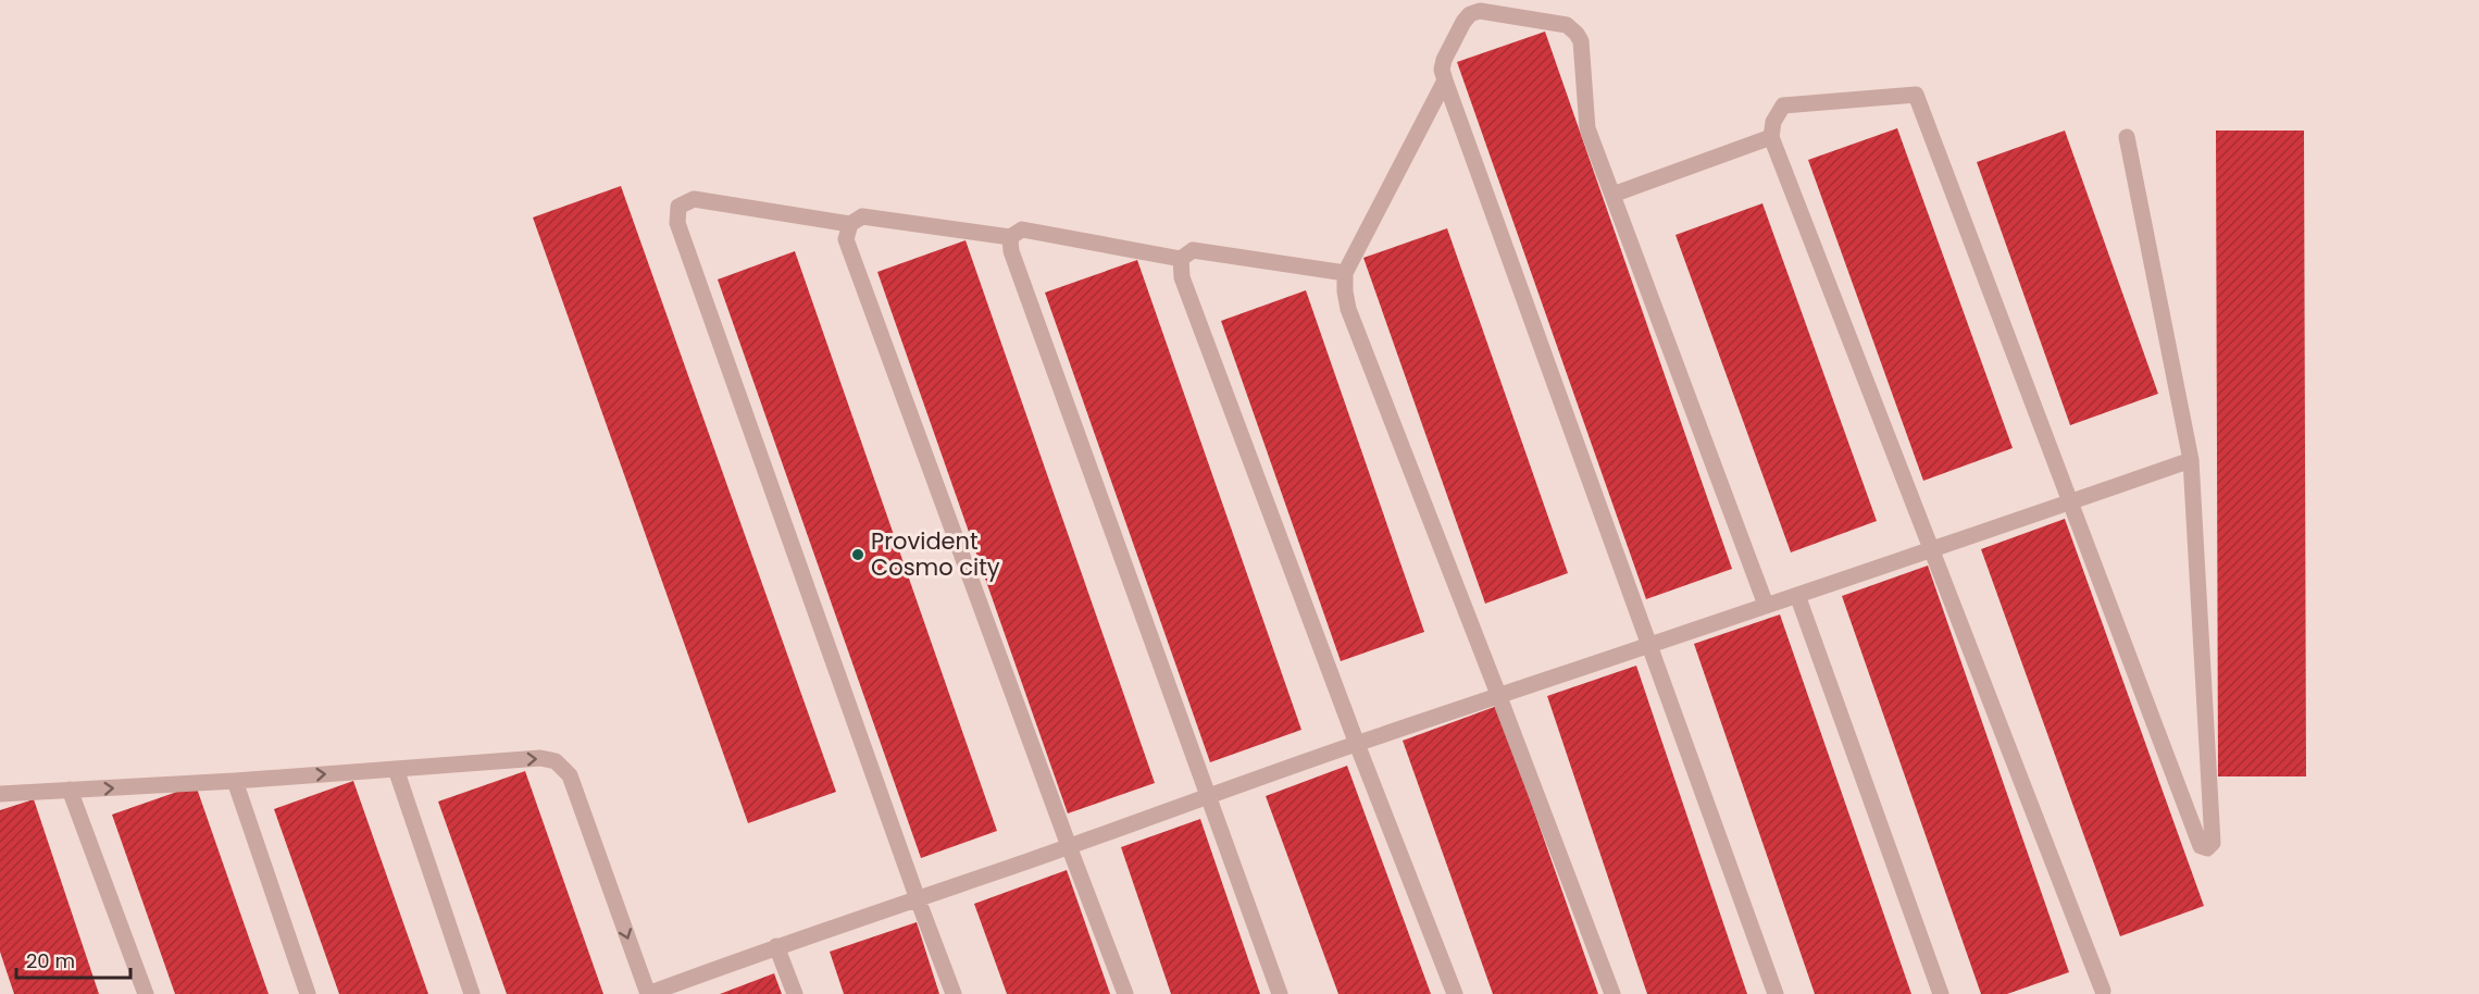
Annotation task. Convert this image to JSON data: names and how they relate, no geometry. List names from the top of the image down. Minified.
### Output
{"places":["Provident Cosmo city"],"scale_bar":"20 m"}
